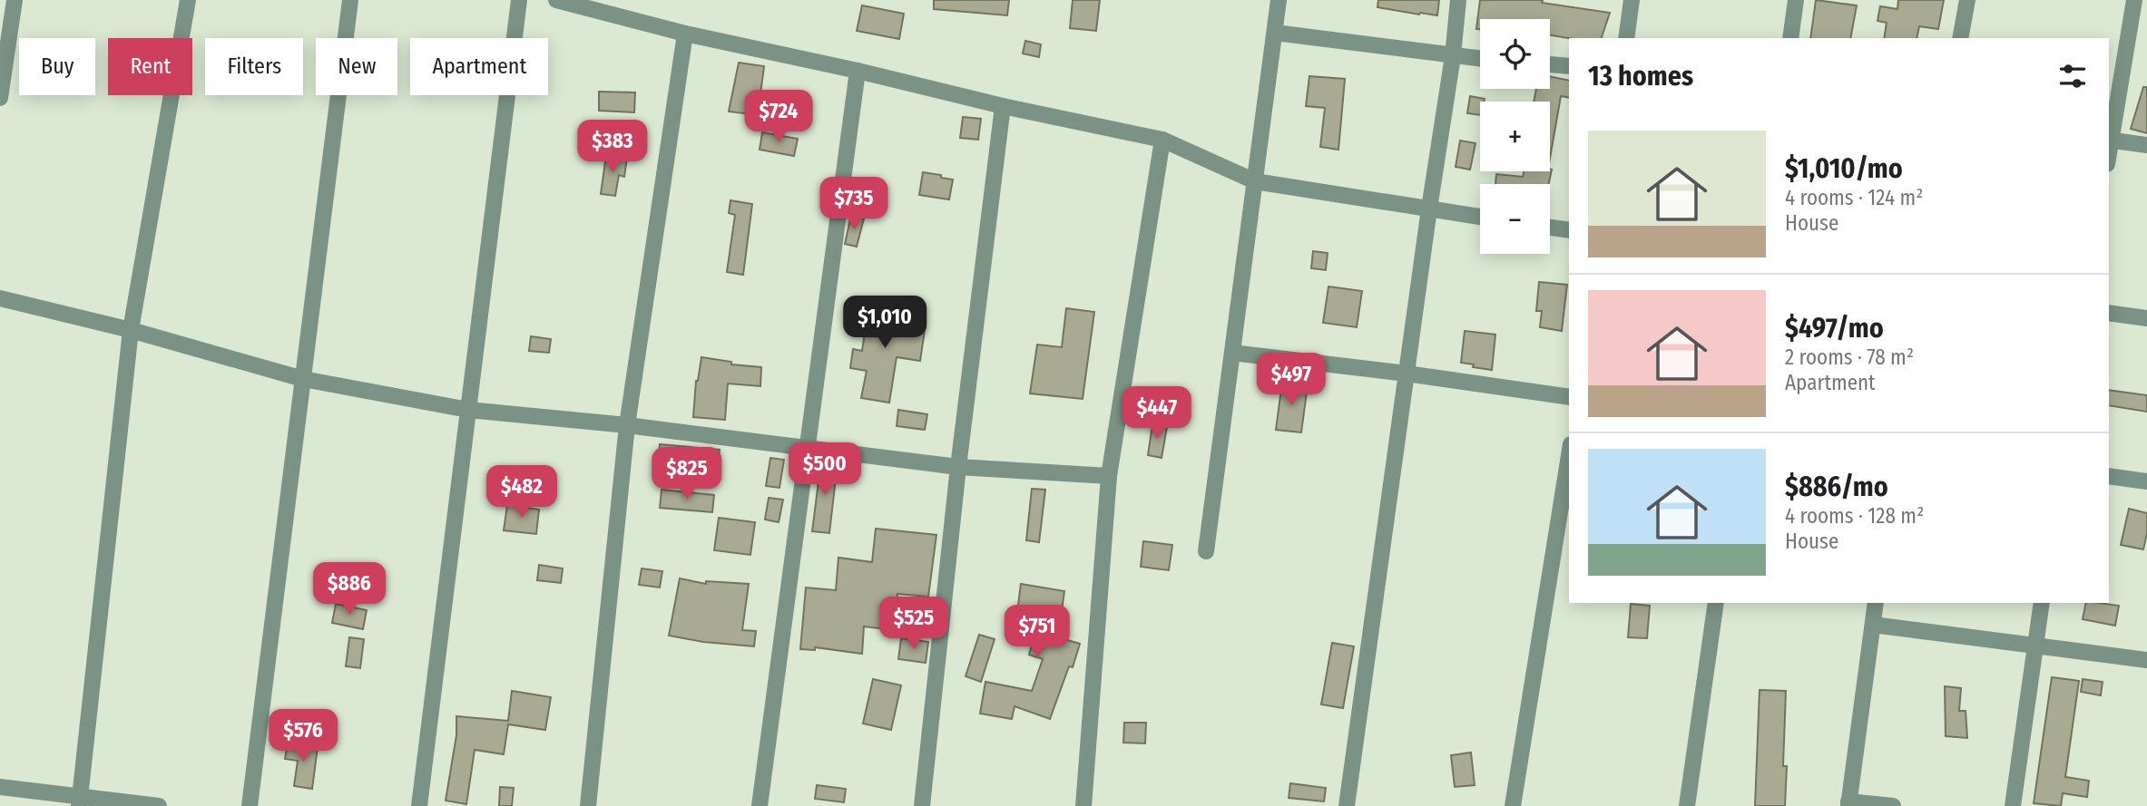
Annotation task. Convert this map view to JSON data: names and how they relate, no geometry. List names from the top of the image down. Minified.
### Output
{"page":{"map_buttons":["+","−"],"chip":["Buy","Rent","Filters","New","Apartment"],"heading":"13 homes","price":["$724","$383","$735","$1,010","$497","$447","$500","$825","$482","$886","$525","$751","$576"],"list":[{"name":"$1,010/mo","note":"4 rooms · 124 m² · House"},{"name":"$497/mo","note":"2 rooms · 78 m² · Apartment"},{"name":"$886/mo","note":"4 rooms · 128 m² · House"}]}}
